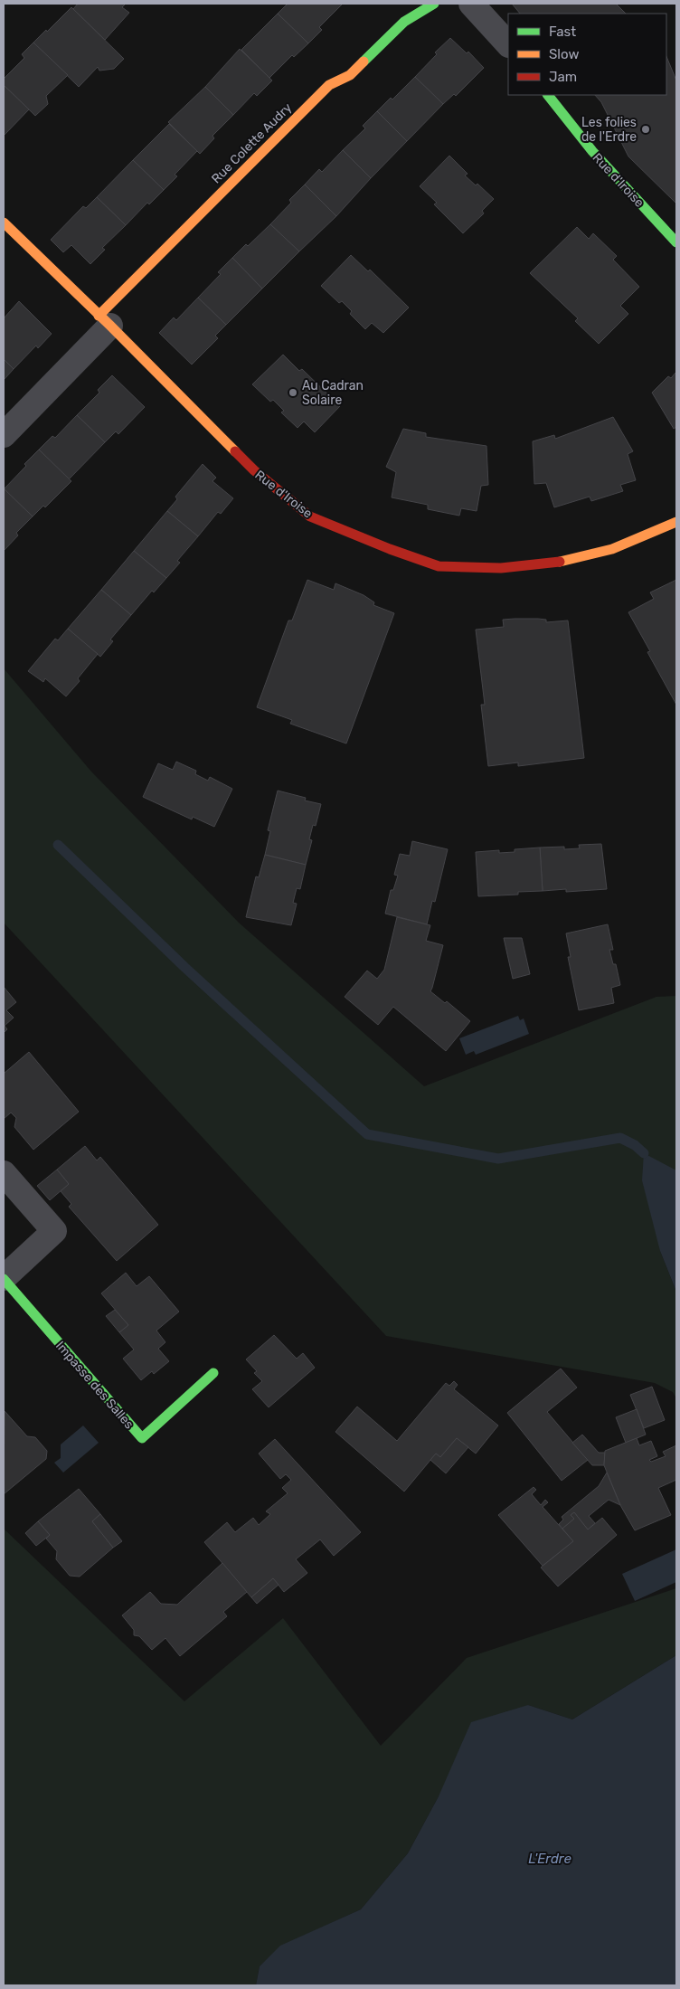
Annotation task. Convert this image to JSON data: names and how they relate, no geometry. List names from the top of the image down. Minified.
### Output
{"streets":{"street":["Rue Colette Audry","Rue d'Iroise","Impasse des Salles"]},"crossings":[["Rue Colette Audry","Rue d'Iroise"]],"water":["L'Erdre"],"places":["Les folies de l'Erdre","Au Cadran Solaire"],"legend":["Fast","Slow","Jam"]}
